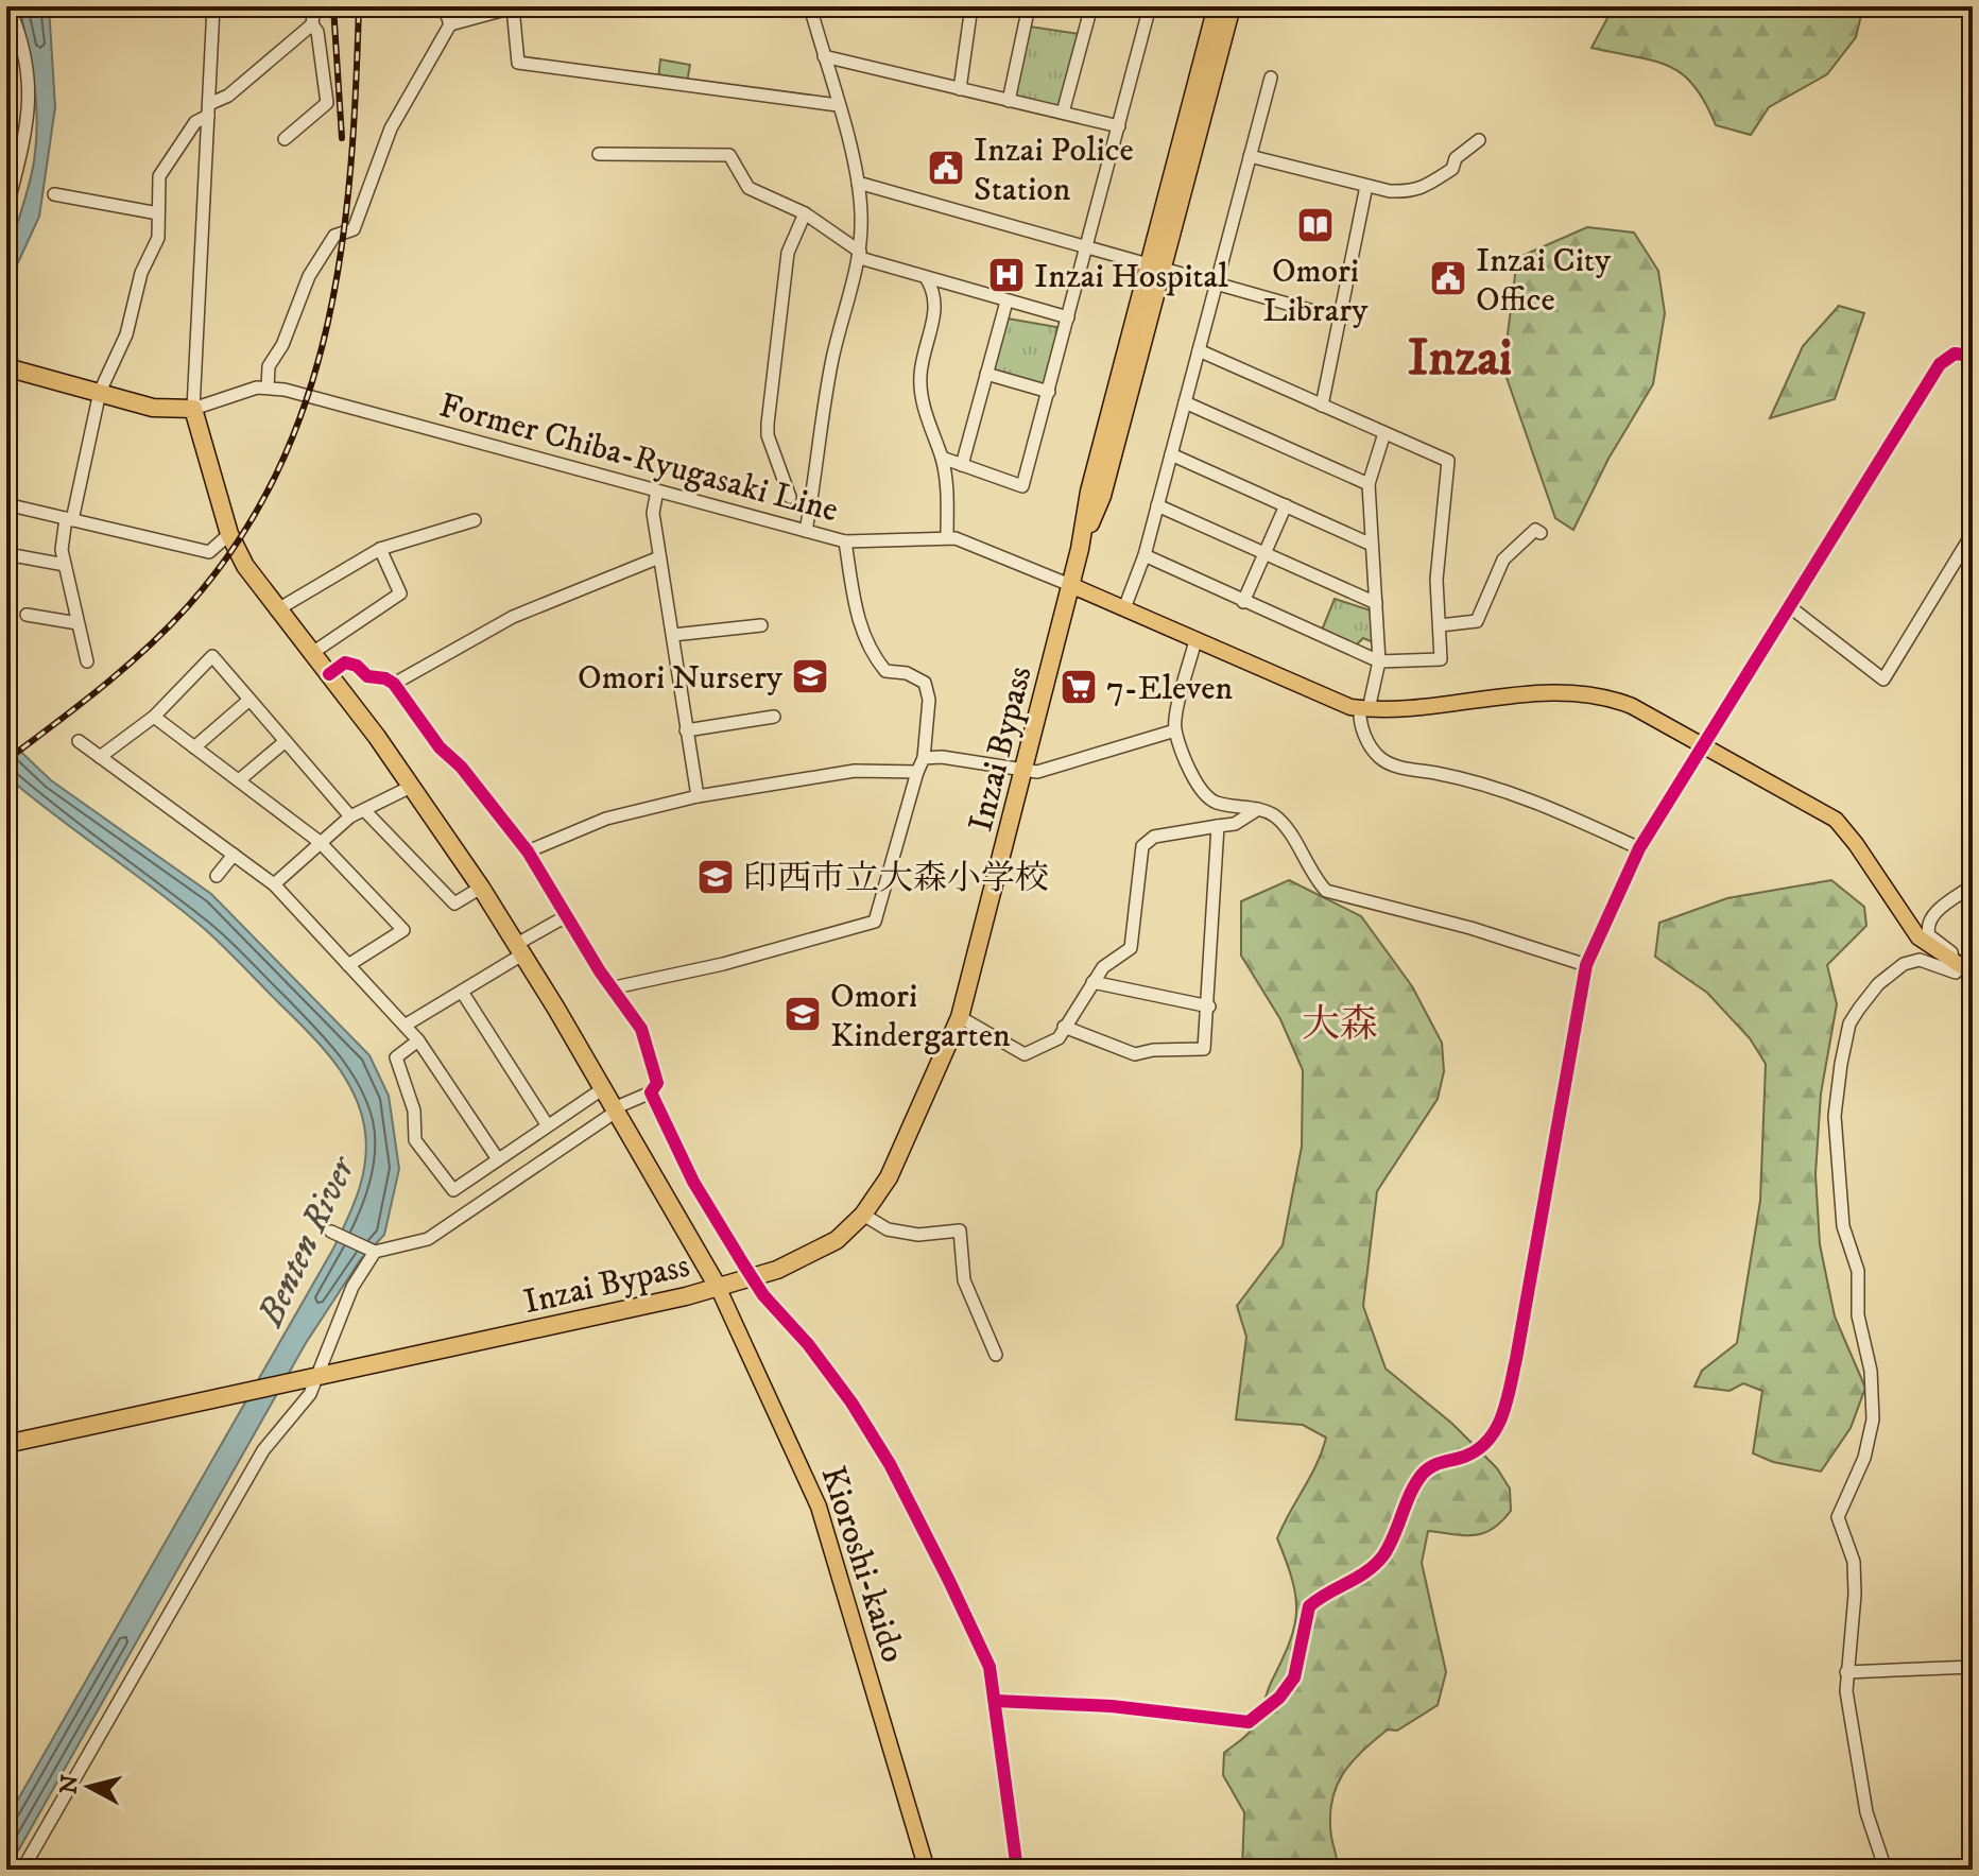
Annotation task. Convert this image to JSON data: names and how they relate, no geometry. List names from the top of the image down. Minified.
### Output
{"streets":{"highway":["Inzai Bypass"],"main road":["Kioroshi-kaido"],"street":["Former Chiba-Ryugasaki Line"]},"crossings":[["Former Chiba-Ryugasaki Line","Inzai Bypass"],["Inzai Bypass","Kioroshi-kaido"]],"districts":["Inzai","大森"],"water":["Benten River"],"places":{"public building":["Inzai Police Station","Inzai City Office"],"library":["Omori Library"],"hospital":["Inzai Hospital"],"school or university":["Omori Nursery","印西市立大森小学校","Omori Kindergarten"],"supermarket":["7-Eleven"]},"north":"left"}
